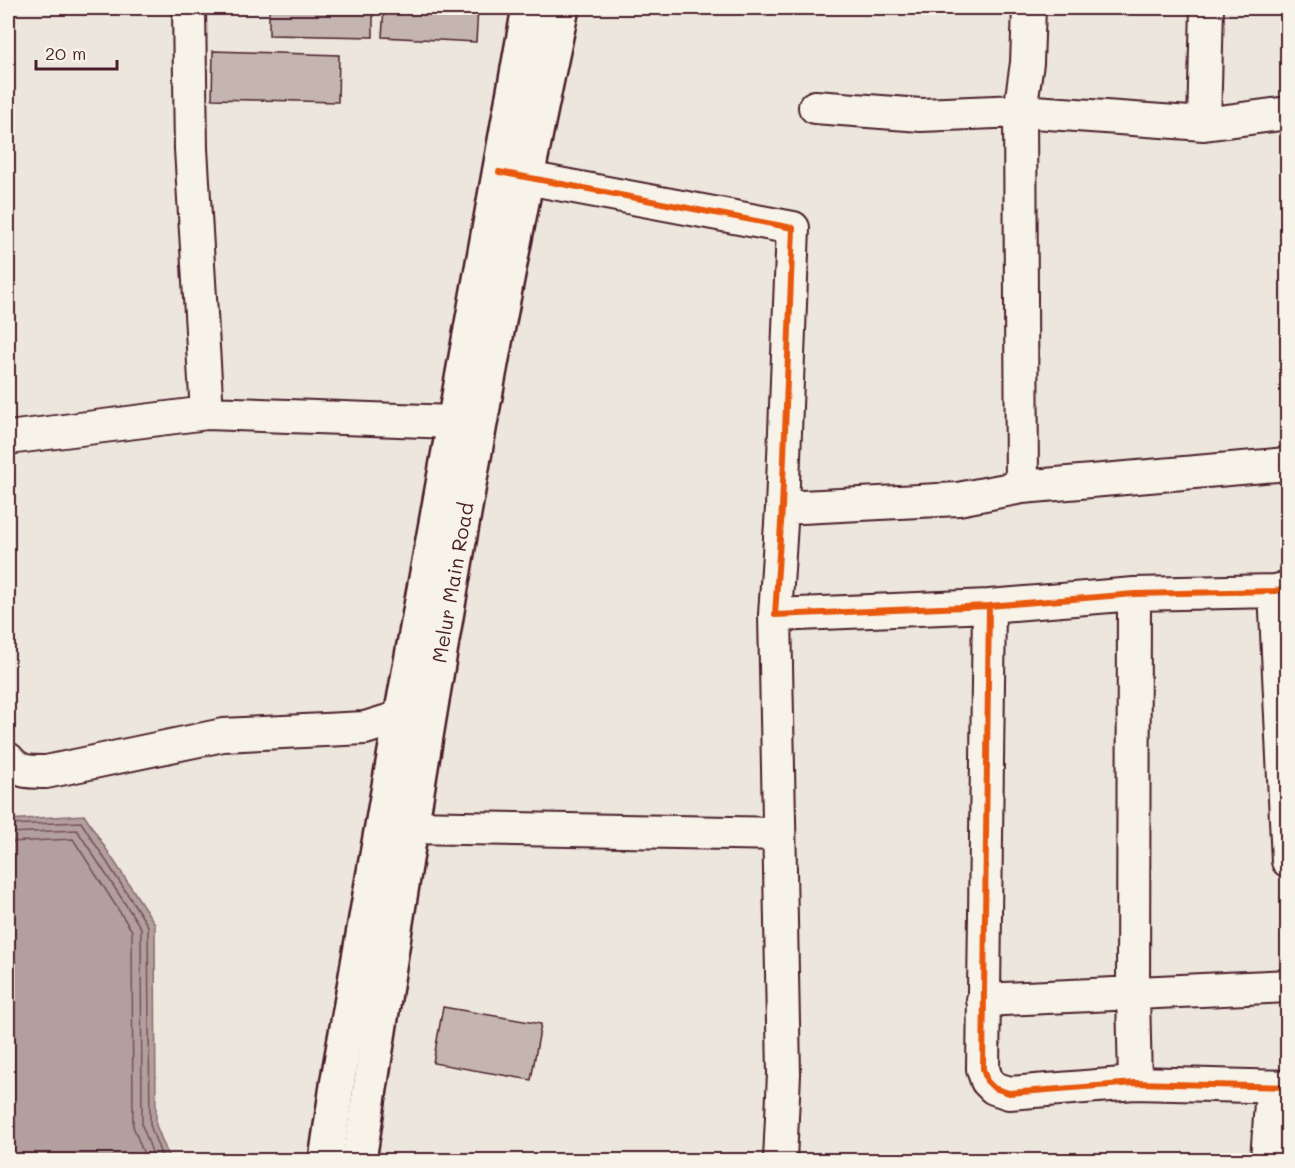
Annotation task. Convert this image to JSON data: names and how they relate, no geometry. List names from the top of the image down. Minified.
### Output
{"streets":{"main road":["Melur Main Road"]},"scale_bar":"20 m"}
